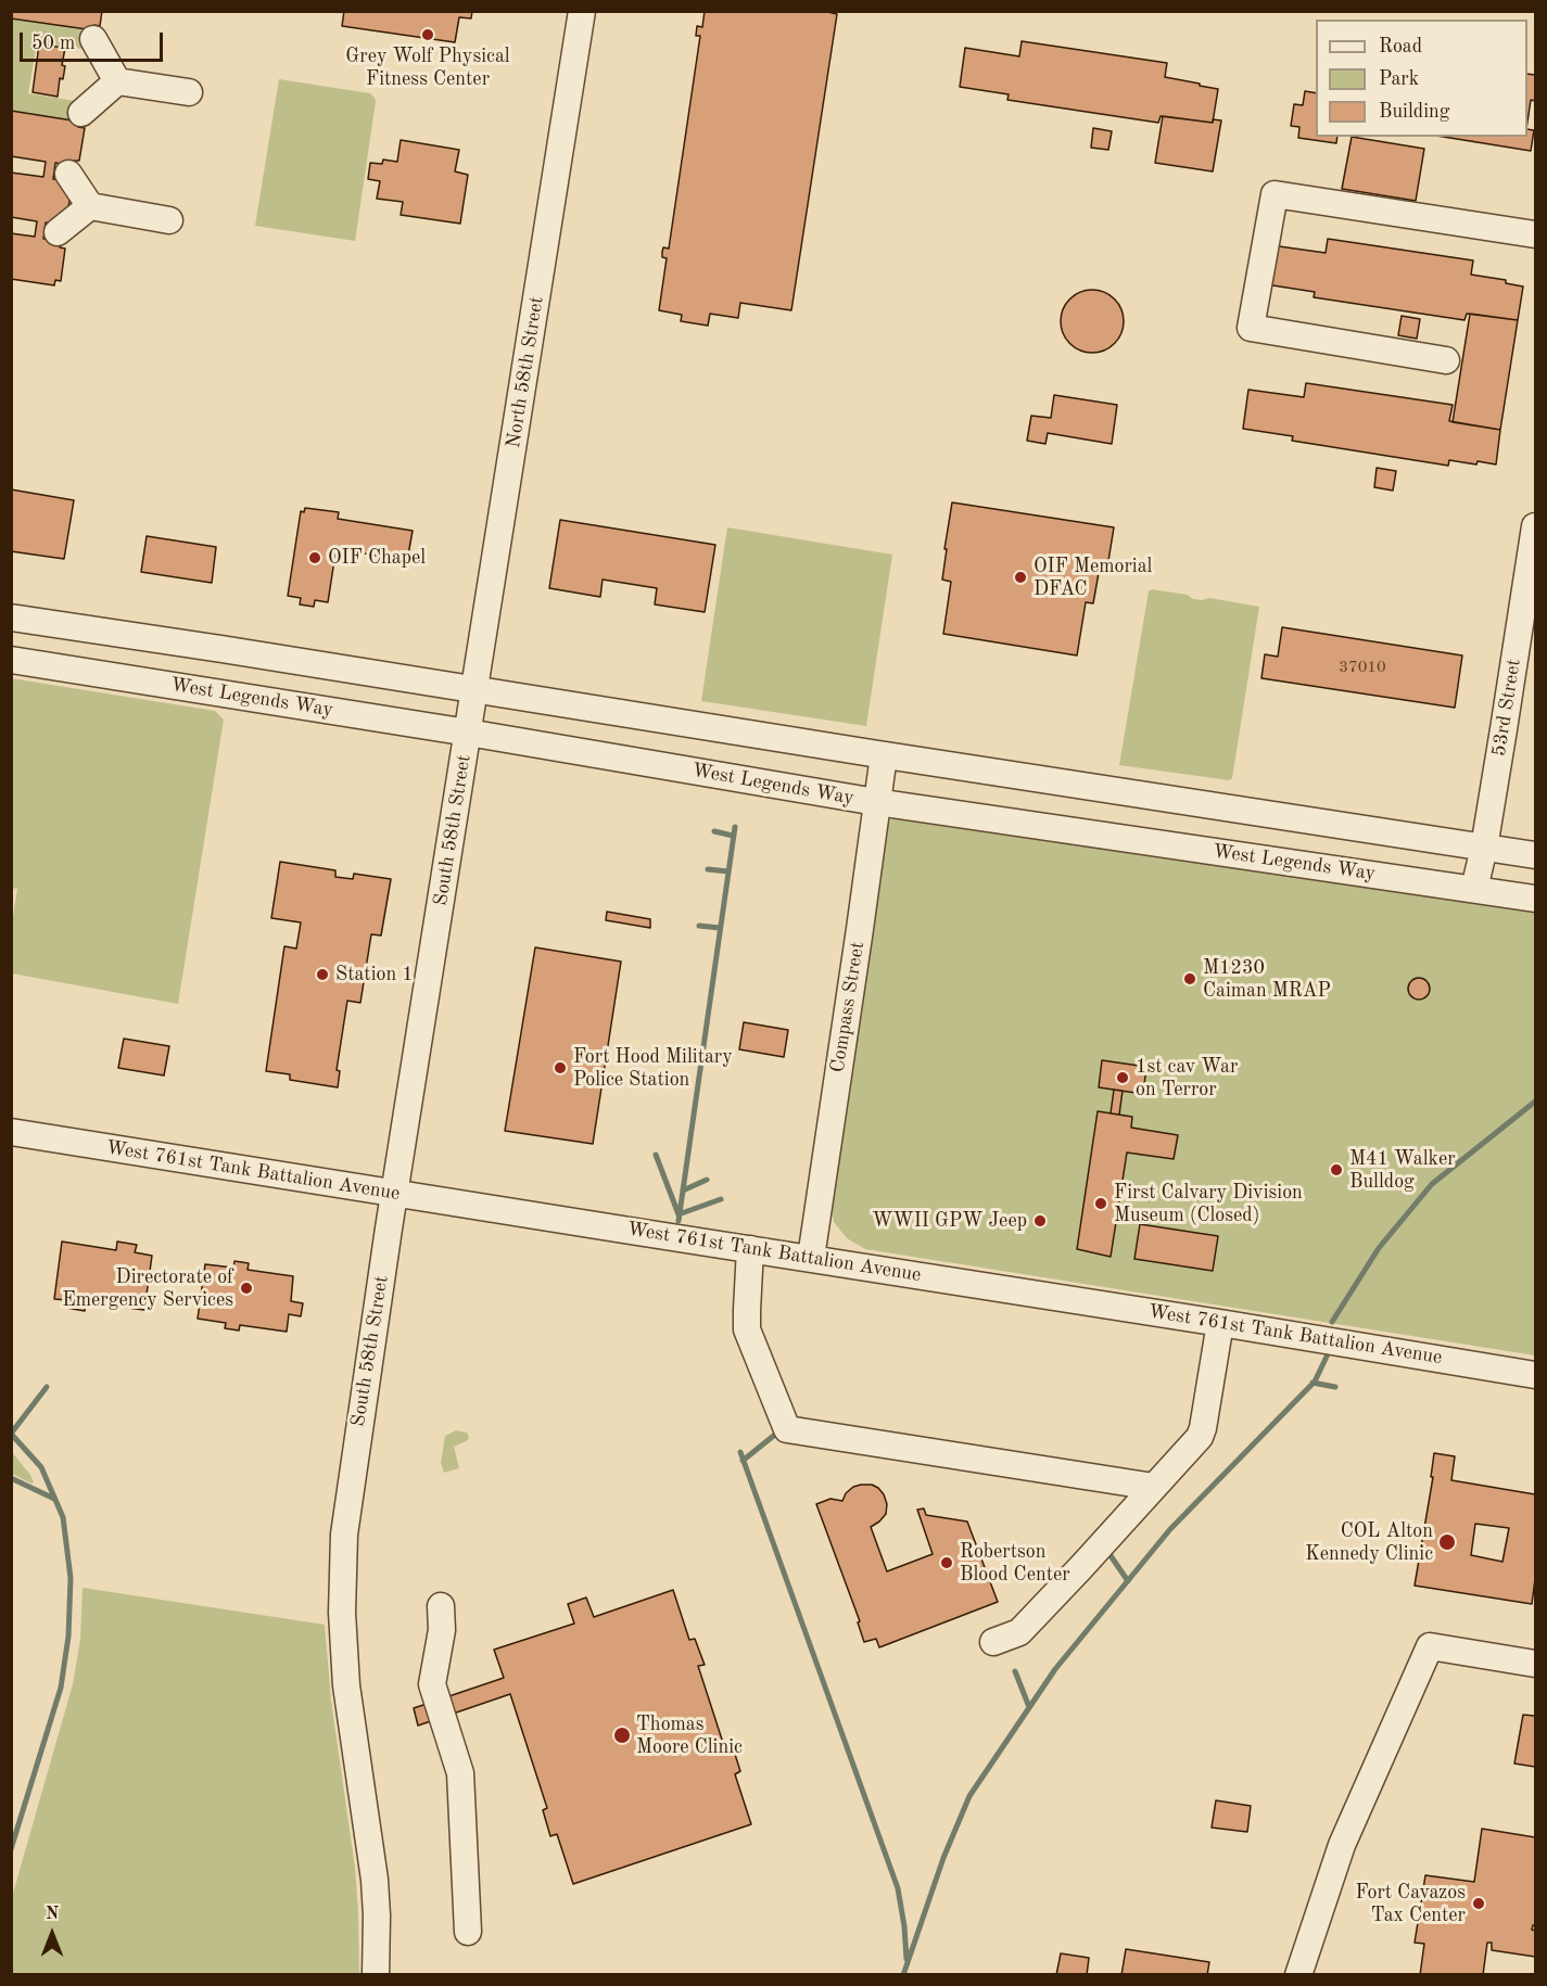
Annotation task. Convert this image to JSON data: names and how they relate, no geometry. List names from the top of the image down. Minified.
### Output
{"streets":{"street":["North 58th Street","West Legends Way","53rd Street","South 58th Street","Compass Street","West 761st Tank Battalion Avenue"]},"crossings":[["North 58th Street","West Legends Way"],["North 58th Street","South 58th Street"],["West Legends Way","53rd Street"],["West Legends Way","South 58th Street"],["West Legends Way","Compass Street"],["South 58th Street","West 761st Tank Battalion Avenue"],["Compass Street","West 761st Tank Battalion Avenue"]],"places":["Grey Wolf Physical Fitness Center","OIF Chapel","OIF Memorial DFAC","Station 1","M1230 Caiman MRAP","Fort Hood Military Police Station","1st cav War on Terror","M41 Walker Bulldog","First Calvary Division Museum (Closed)","WWII GPW Jeep","Directorate of Emergency Services","COL Alton Kennedy Clinic","Robertson Blood Center","Thomas Moore Clinic","Fort Cavazos Tax Center"],"house_numbers":["37010"],"legend":["Road","Park","Building"],"scale_bar":"50 m","north":"top"}
